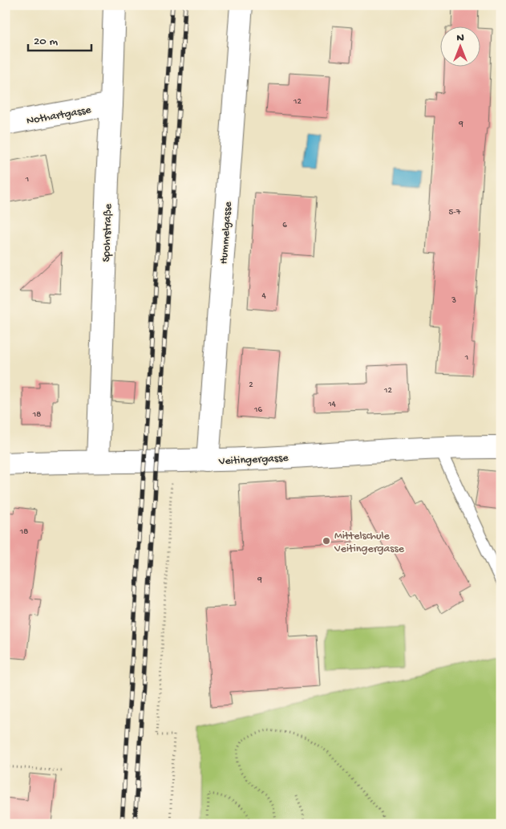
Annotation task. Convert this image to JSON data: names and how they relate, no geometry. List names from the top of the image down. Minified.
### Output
{"streets":{"street":["Nothartgasse","Spohrstraße","Hummelgasse","Veitingergasse"]},"crossings":[["Nothartgasse","Spohrstraße"],["Spohrstraße","Veitingergasse"],["Hummelgasse","Veitingergasse"]],"places":["Mittelschule Veitingergasse"],"house_numbers":["12","9","1","5-7","6","4","3","1","2","12","14","16","18","18","9"],"scale_bar":"20 m","north":"top"}
